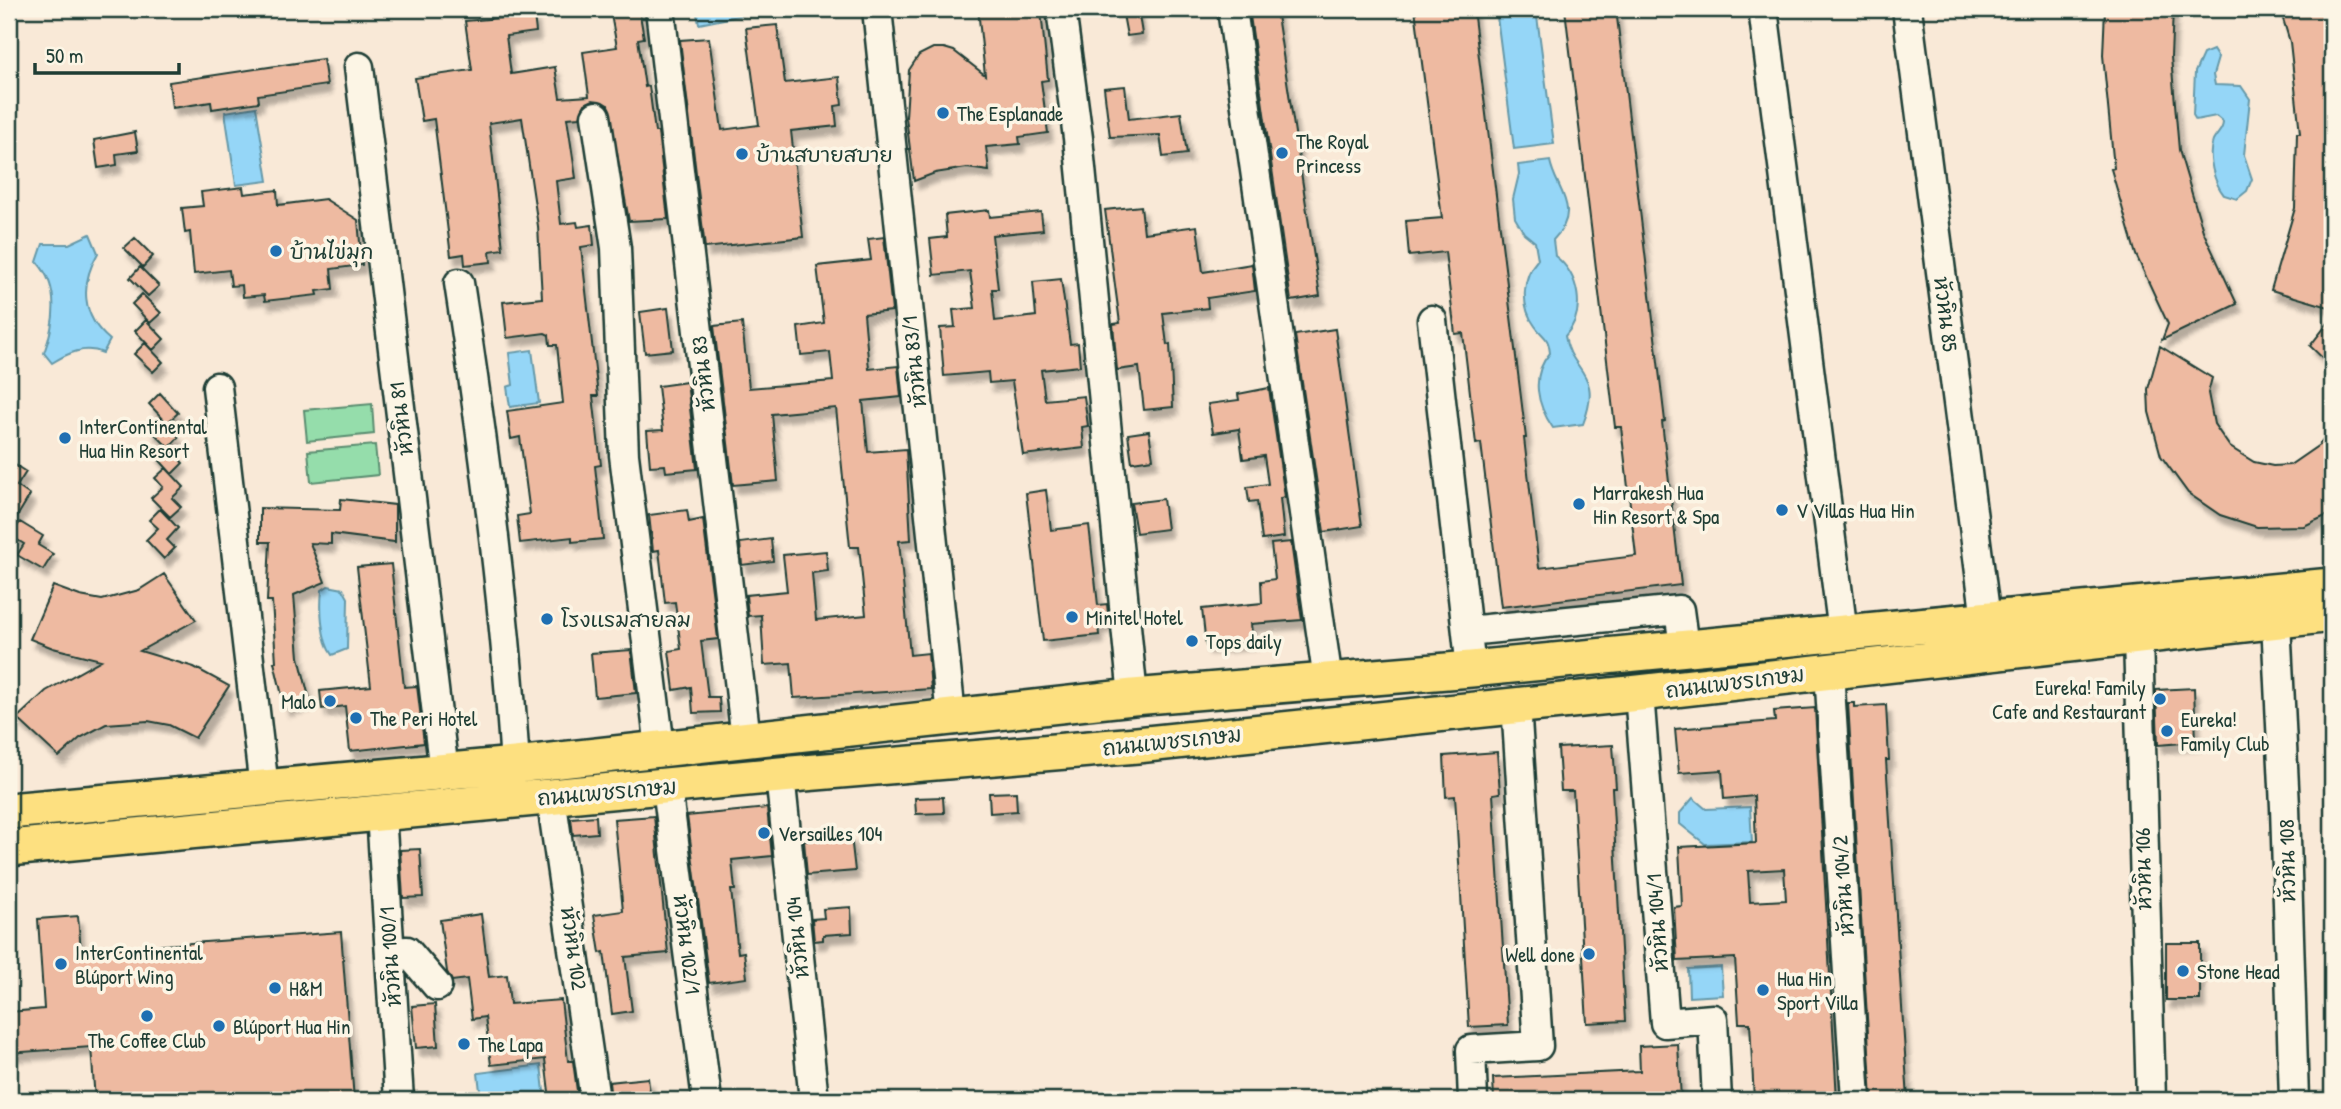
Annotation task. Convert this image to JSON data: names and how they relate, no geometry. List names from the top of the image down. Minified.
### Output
{"streets":{"main road":["ถนนเพชรเกษม"],"street":["หัวหิน 85","หัวหิน 83/1","หัวหิน 83","หัวหิน 81","หัวหิน 108","หัวหิน 106","หัวหิน 104/2","หัวหิน 104/1","หัวหิน 104","หัวหิน 102/1","หัวหิน 102","หัวหิน 100/1"]},"crossings":[["หัวหิน 85","ถนนเพชรเกษม"],["หัวหิน 83/1","ถนนเพชรเกษม"],["หัวหิน 83","ถนนเพชรเกษม"],["หัวหิน 81","ถนนเพชรเกษม"],["ถนนเพชรเกษม","หัวหิน 108"],["ถนนเพชรเกษม","หัวหิน 106"],["ถนนเพชรเกษม","หัวหิน 104/2"],["ถนนเพชรเกษม","หัวหิน 104/1"],["ถนนเพชรเกษม","หัวหิน 104"],["ถนนเพชรเกษม","หัวหิน 102/1"],["ถนนเพชรเกษม","หัวหิน 102"],["ถนนเพชรเกษม","หัวหิน 100/1"]],"places":["The Esplanade","The Royal Princess","บ้านสบายสบาย","บ้านไข่มุก","InterContinental Hua Hin Resort","Marrakesh Hua Hin Resort & Spa","V Villas Hua Hin","Minitel Hotel","โรงแรมสายลม","Tops daily","Eureka! Family Cafe and Restaurant","Malo","The Peri Hotel","Eureka! Family Club","Versailles 104","Well done","InterContinental Blúport Wing","Stone Head","H&M","Hua Hin Sport Villa","The Coffee Club","Blúport Hua Hin","The Lapa"],"scale_bar":"50 m"}
